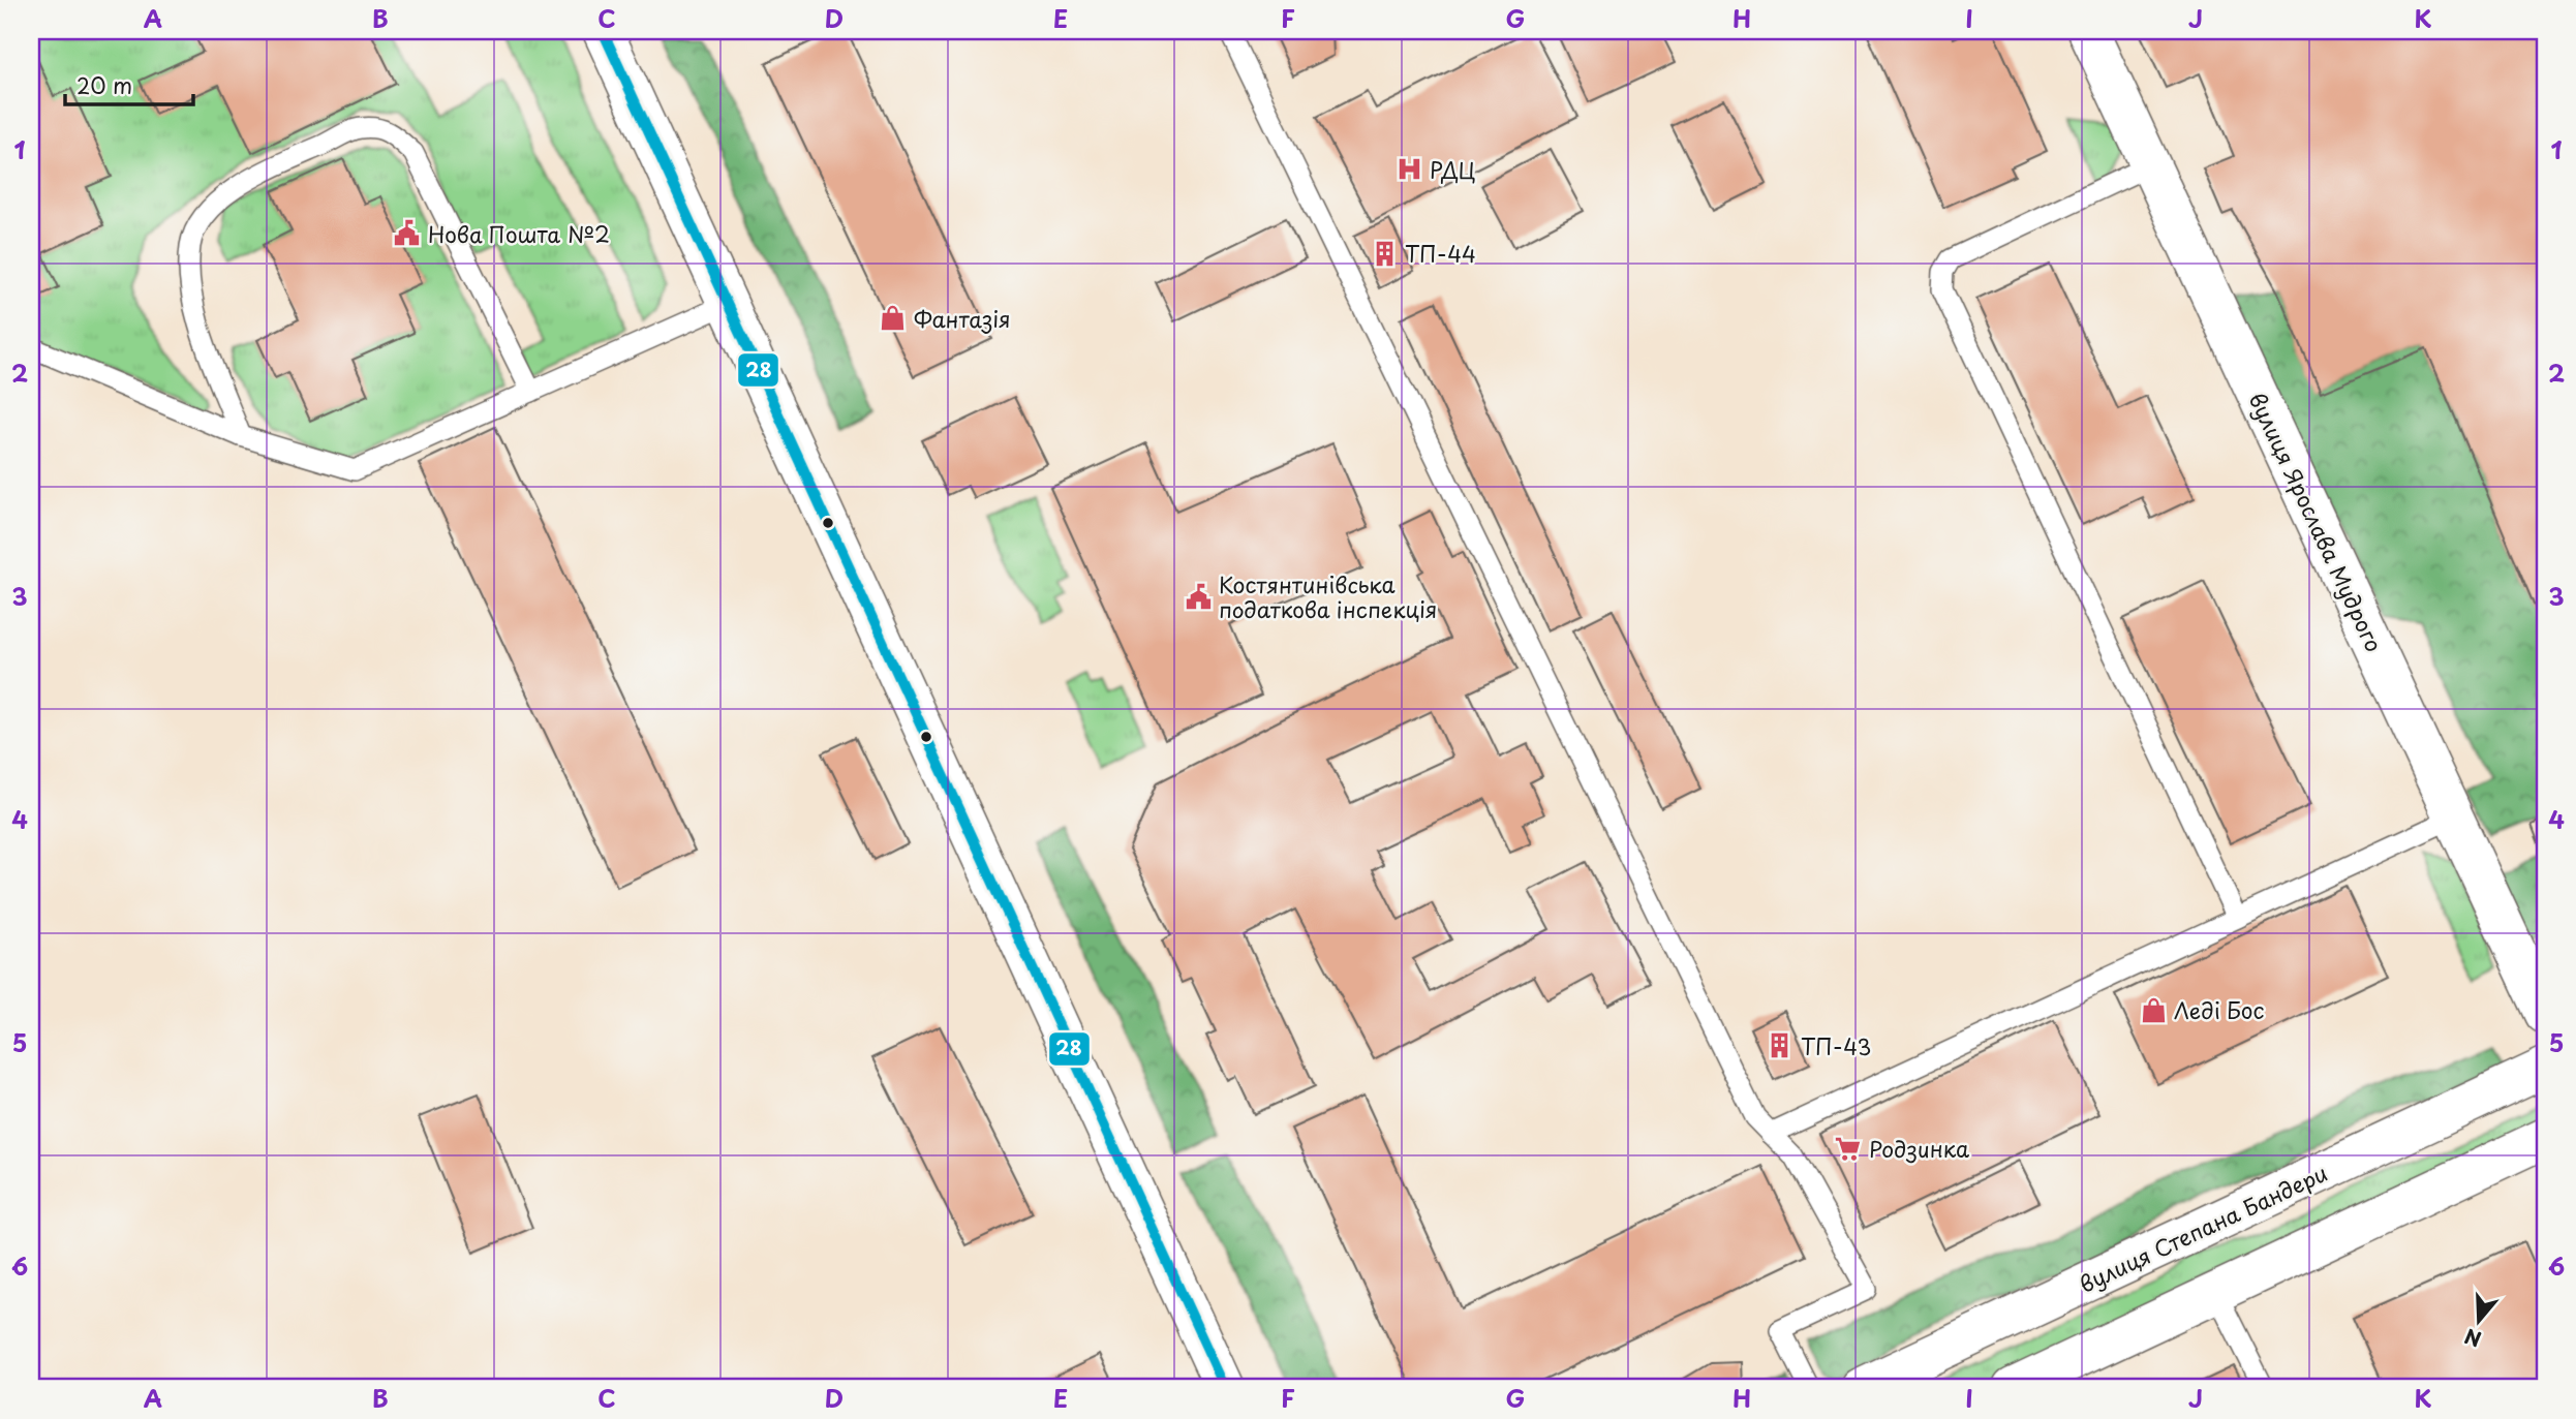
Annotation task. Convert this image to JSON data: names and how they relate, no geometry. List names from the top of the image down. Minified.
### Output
{"streets":{"street":["вулиця Ярослава Мудрого","вулиця Степана Бандери"]},"places":{"hospital":["РДЦ"],"public building":["Нова Пошта №2","Костянтинівська податкова інспекція"],"building":["ТП-44","ТП-43"],"shop":["Фантазія","Леді Бос"],"supermarket":["Родзинка"]},"lines":["transit line 28"],"scale_bar":"20 m","north":"bottom","grid":{"columns":["A","B","C","D","E","F","G","H","I","J","K"],"rows":["1","2","3","4","5","6"]}}
